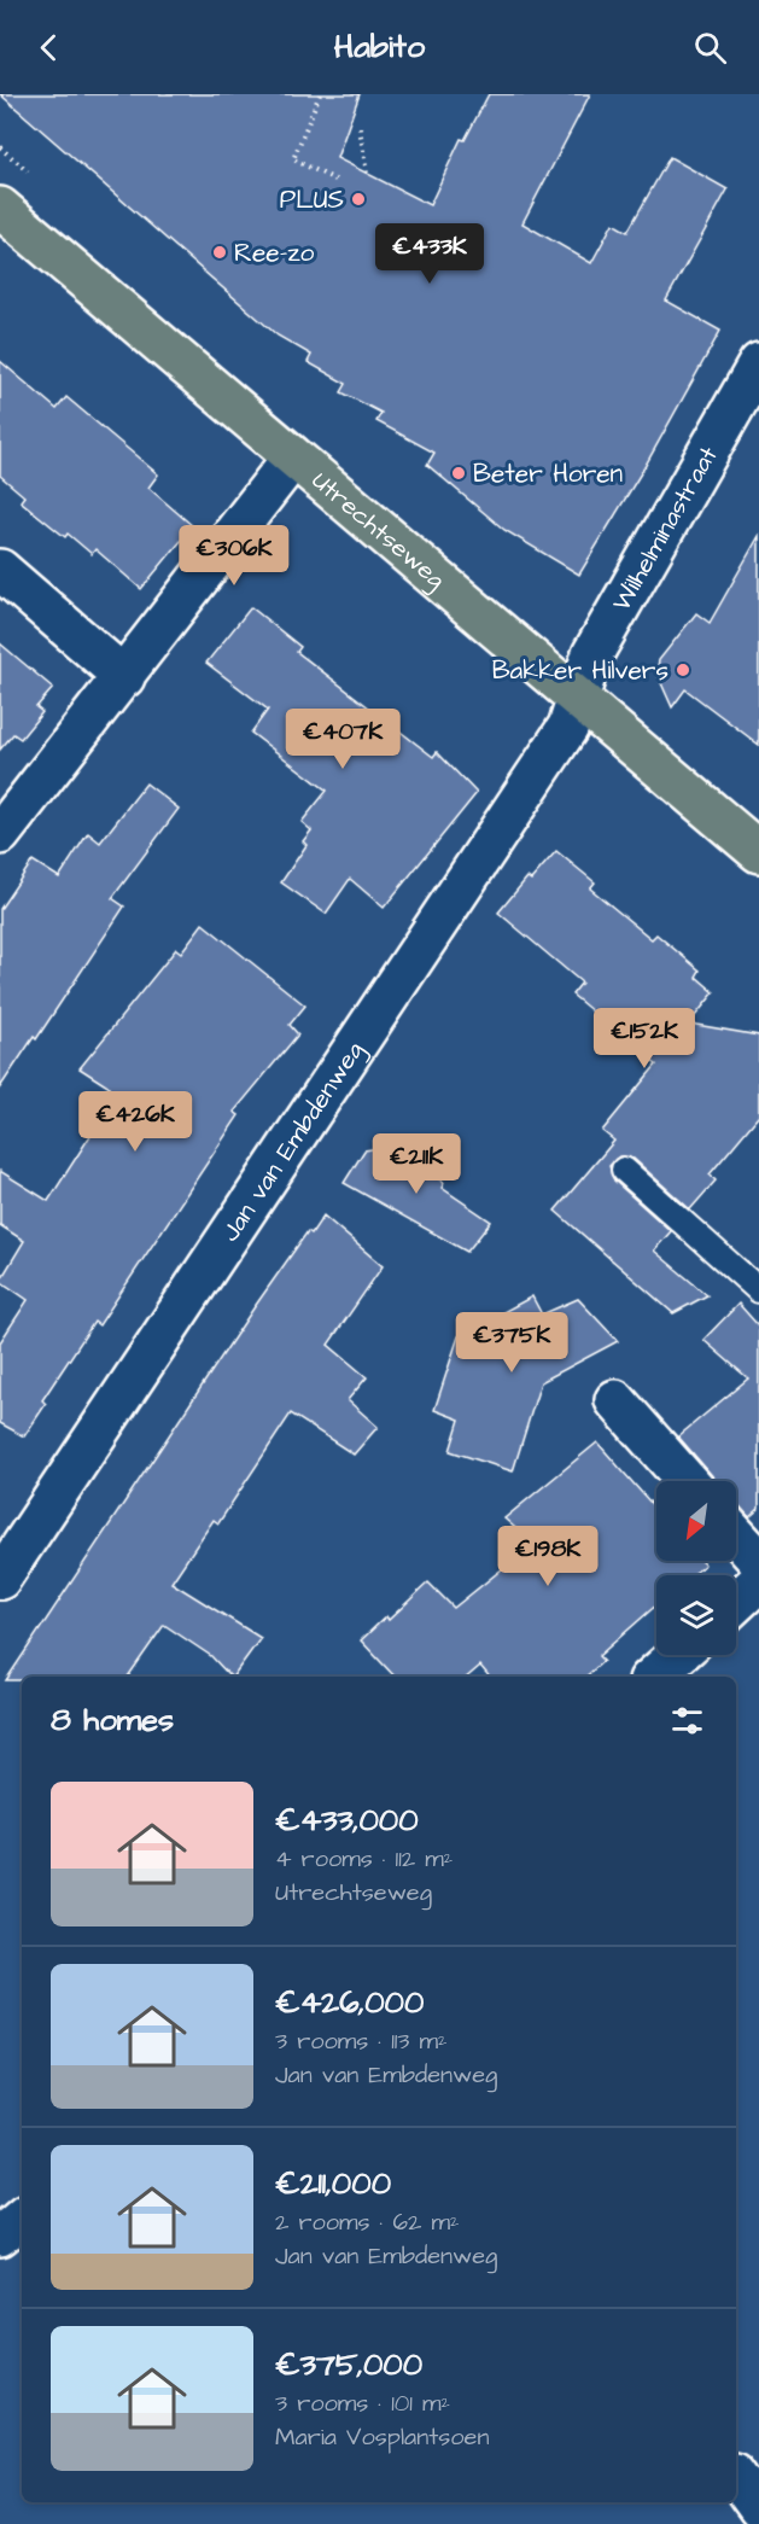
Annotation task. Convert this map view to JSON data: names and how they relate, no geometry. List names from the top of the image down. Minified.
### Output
{"streets":{"main road":["Utrechtseweg"],"street":["Wilhelminastraat","Jan van Embdenweg"]},"crossings":[["Wilhelminastraat","Utrechtseweg"],["Wilhelminastraat","Jan van Embdenweg"],["Utrechtseweg","Jan van Embdenweg"]],"places":["PLUS","Ree-zo","Beter Horen","Bakker Hilvers"],"north":"bottom left","page":{"header":"Habito","price":["€433K","€306K","€407K","€152K","€426K","€211K","€375K","€198K"],"heading":"8 homes","list":[{"name":"€433,000","note":"4 rooms · 112 m² · Utrechtseweg"},{"name":"€426,000","note":"3 rooms · 113 m² · Jan van Embdenweg"},{"name":"€211,000","note":"2 rooms · 62 m² · Jan van Embdenweg"},{"name":"€375,000","note":"3 rooms · 101 m² · Maria Vosplantsoen"}]}}
